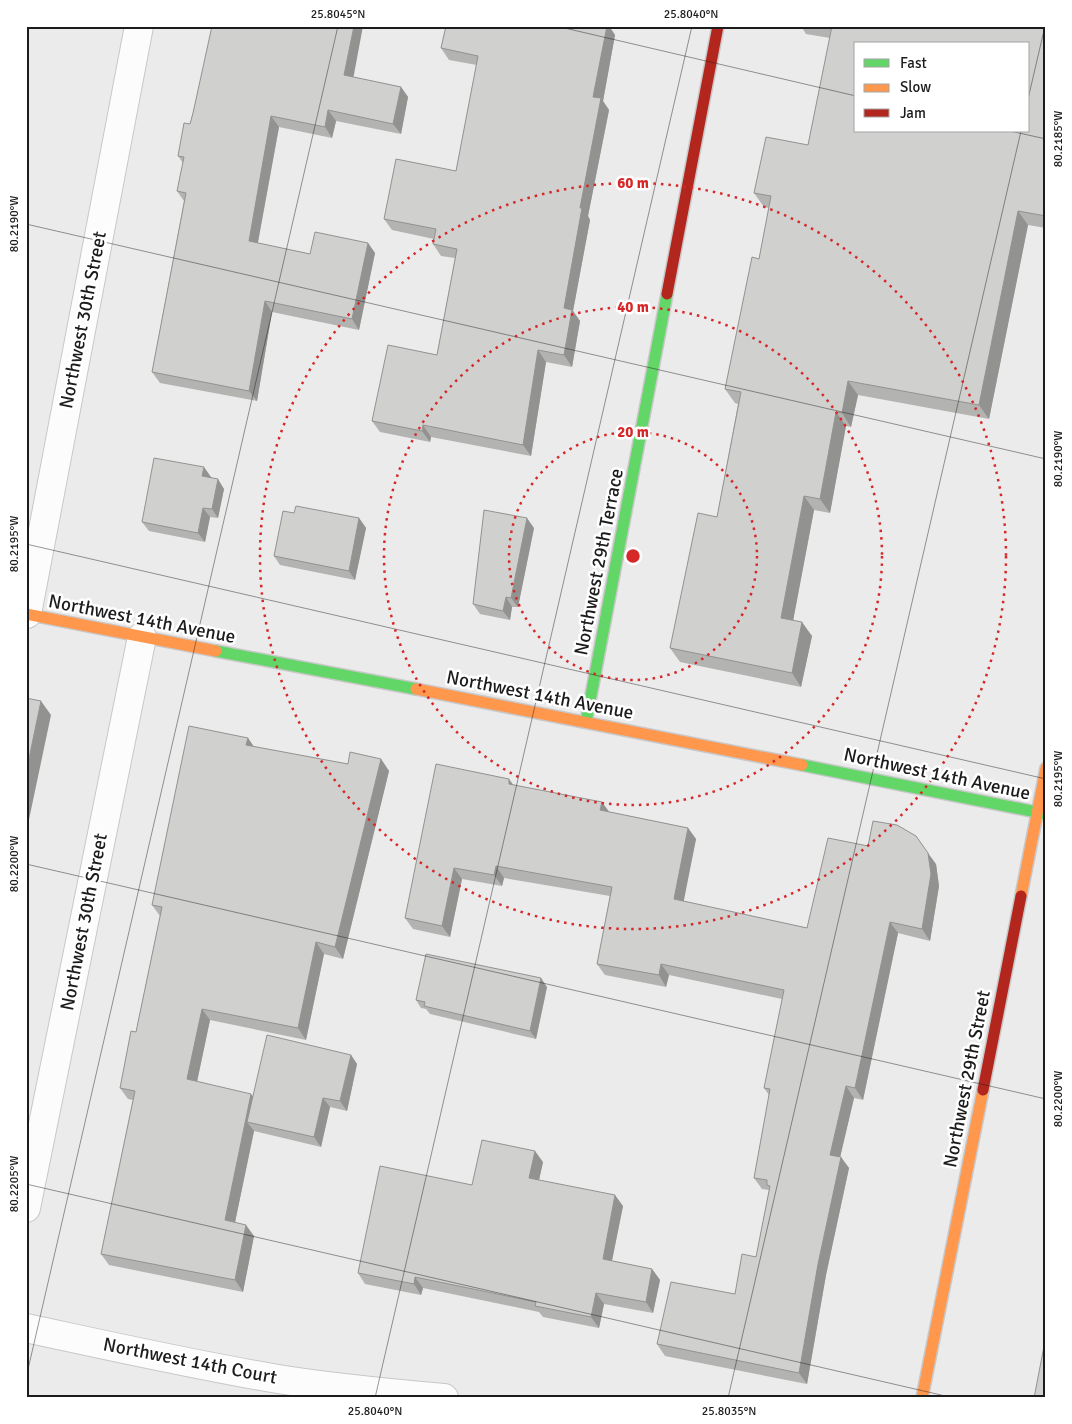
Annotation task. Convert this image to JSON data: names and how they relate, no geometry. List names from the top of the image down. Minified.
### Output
{"streets":{"street":["Northwest 30th Street","Northwest 29th Terrace","Northwest 14th Avenue","Northwest 29th Street","Northwest 14th Court"]},"crossings":[["Northwest 30th Street","Northwest 14th Avenue"],["Northwest 29th Terrace","Northwest 14th Avenue"],["Northwest 14th Avenue","Northwest 29th Street"]],"legend":["Fast","Slow","Jam"],"coordinates":["25.8045°N","25.8040°N","80.2185°W","80.2190°W","80.2195°W","80.2200°W","80.2205°W","25.8035°N"],"rings":["60 m","40 m","20 m"]}
